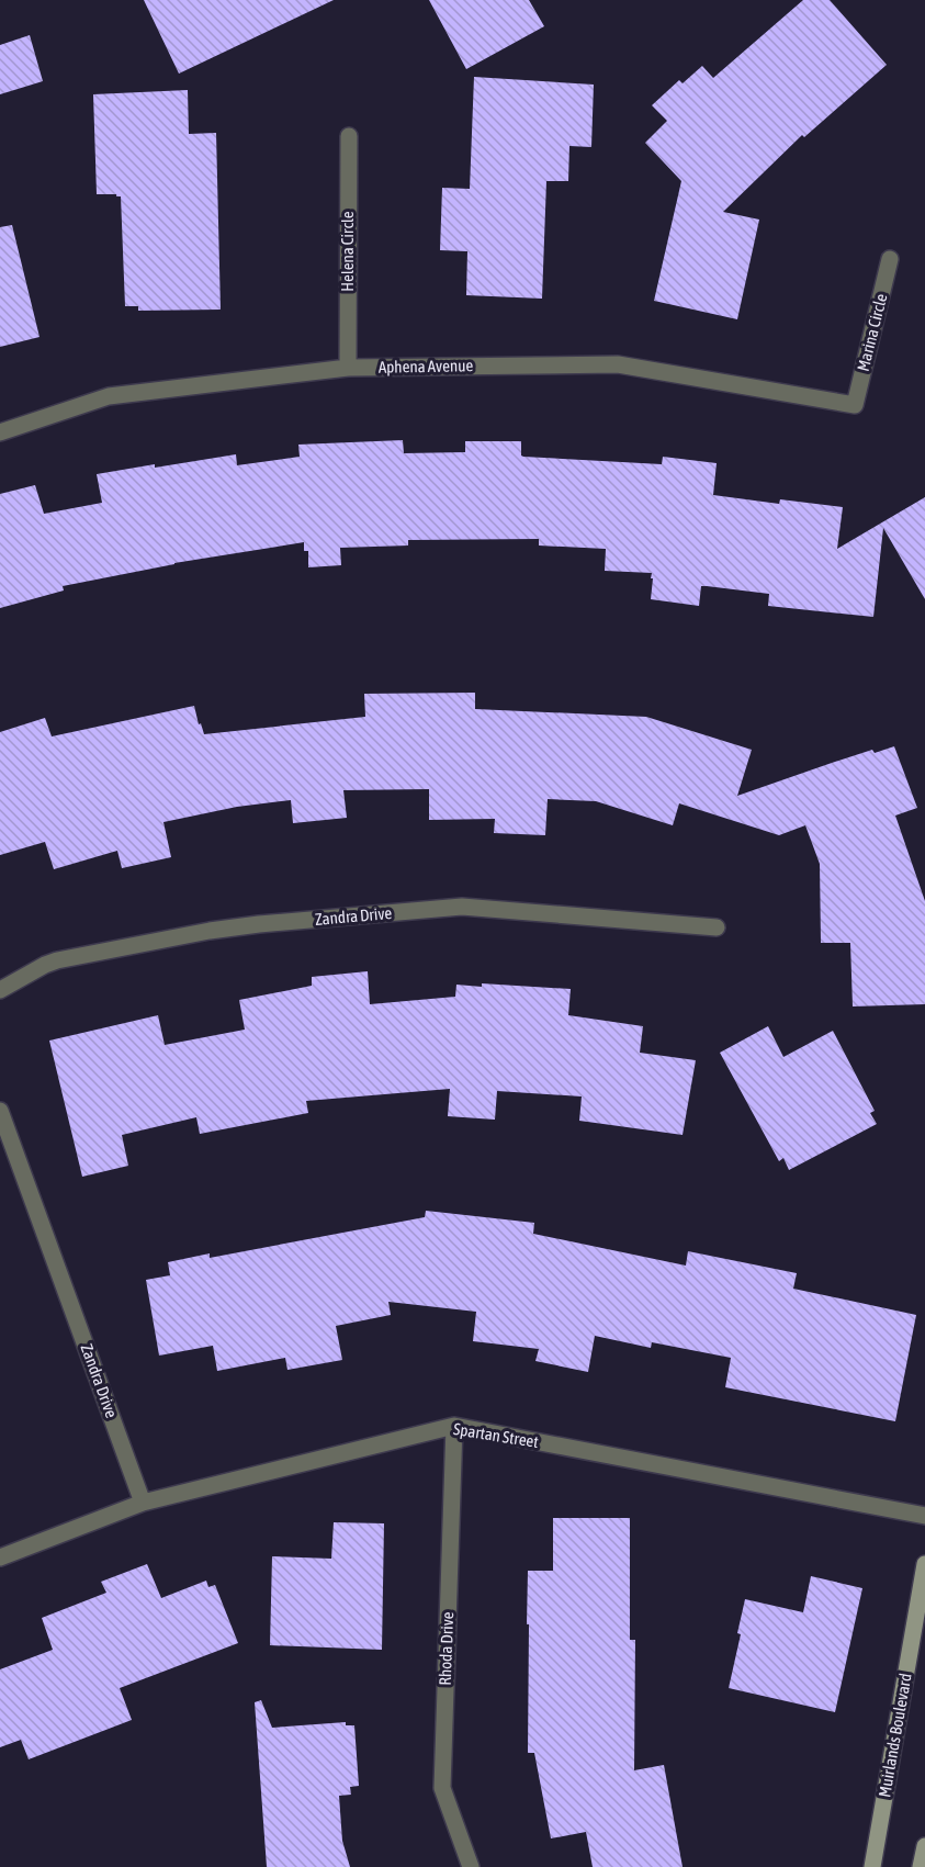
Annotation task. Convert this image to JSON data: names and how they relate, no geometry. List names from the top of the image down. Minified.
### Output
{"streets":{"main road":["Muirlands Boulevard"],"street":["Helena Circle","Marina Circle","Aphena Avenue","Zandra Drive","Spartan Street","Rhoda Drive"]},"crossings":[["Helena Circle","Aphena Avenue"],["Marina Circle","Aphena Avenue"],["Zandra Drive","Spartan Street"],["Spartan Street","Rhoda Drive"]]}
